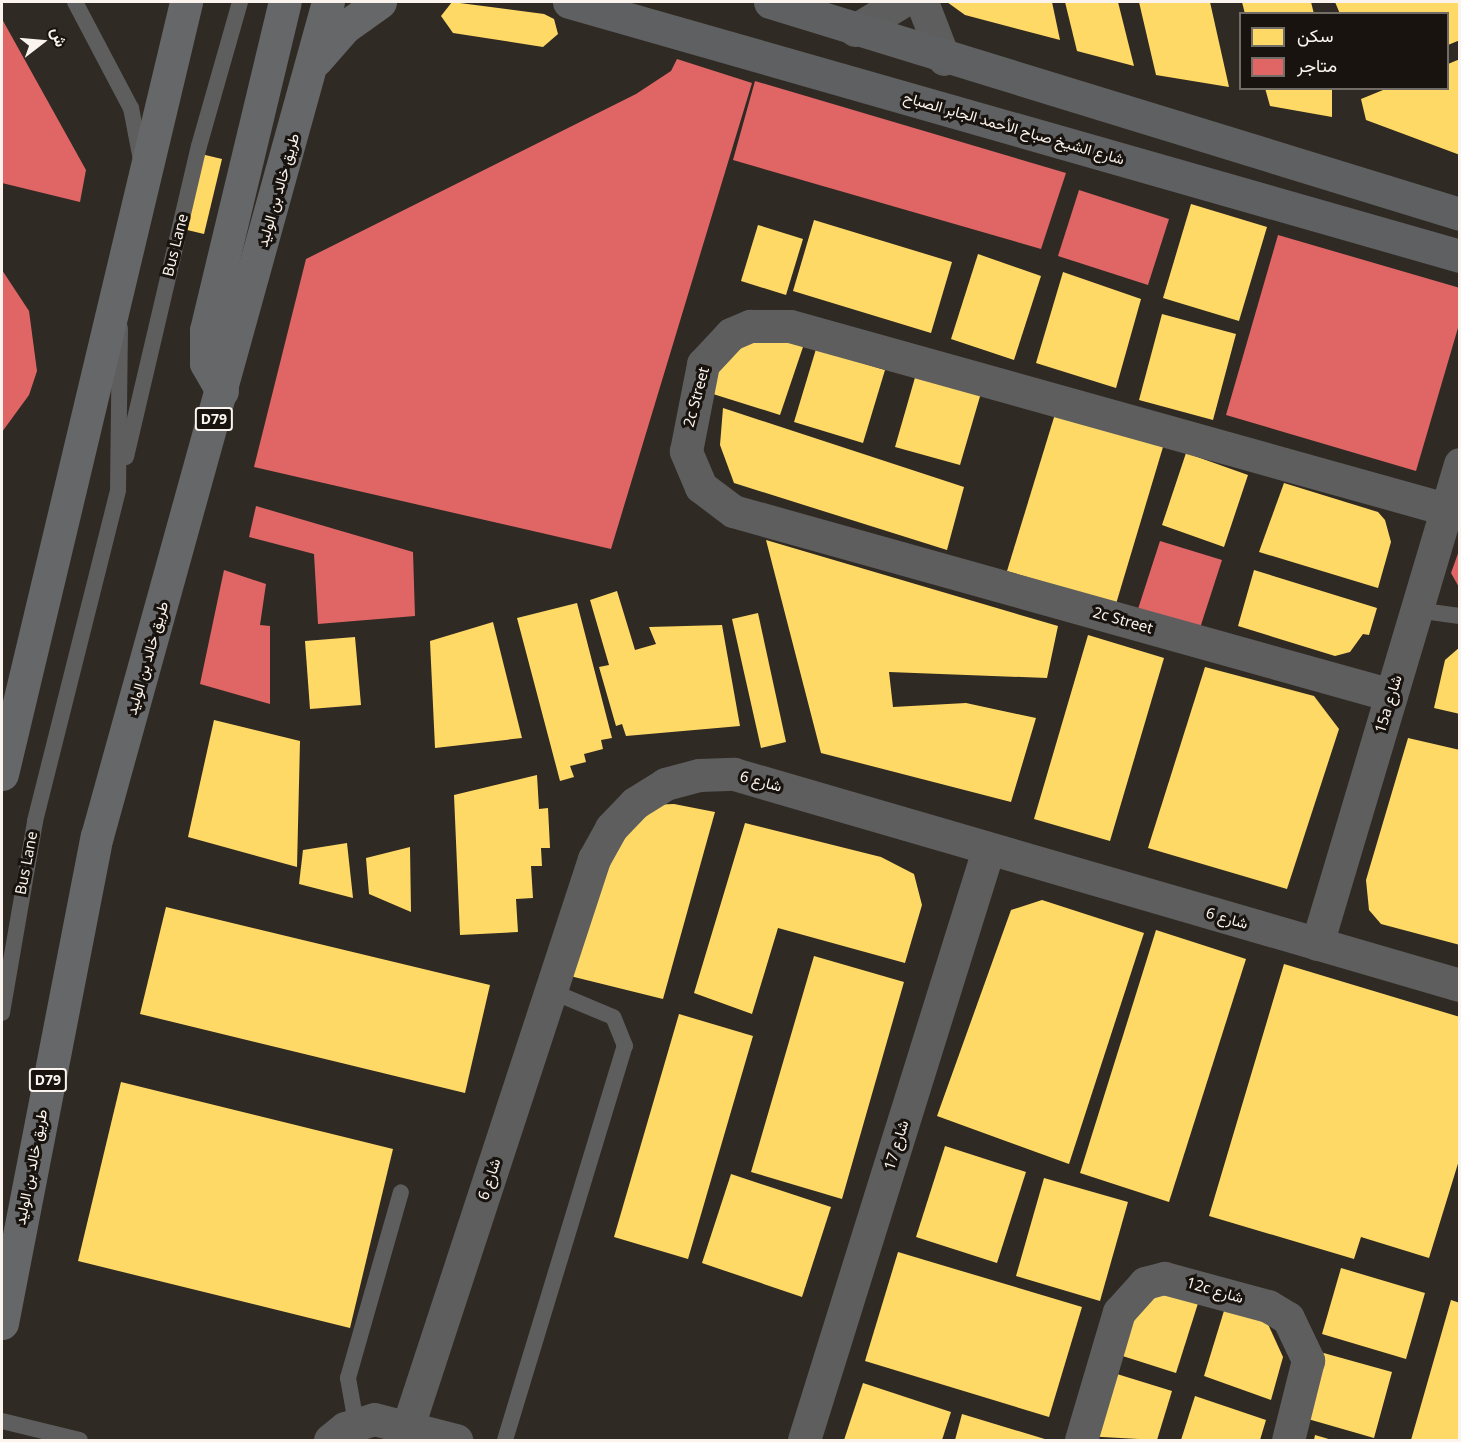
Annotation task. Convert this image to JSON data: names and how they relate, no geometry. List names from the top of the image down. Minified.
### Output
{"streets":{"main road":["شارع الشيخ صباح الأحمد الجابر الصباح","طريق خالد بن الوليد","D79"],"street":["2c Street","15a شارع","شارع 6","شارع 17","12c شارع"],"lane":["Bus Lane"]},"crossings":[["2c Street","15a شارع"],["15a شارع","شارع 6"],["شارع 6","شارع 17"]],"legend":["سكن","متاجر"],"north":"right"}
